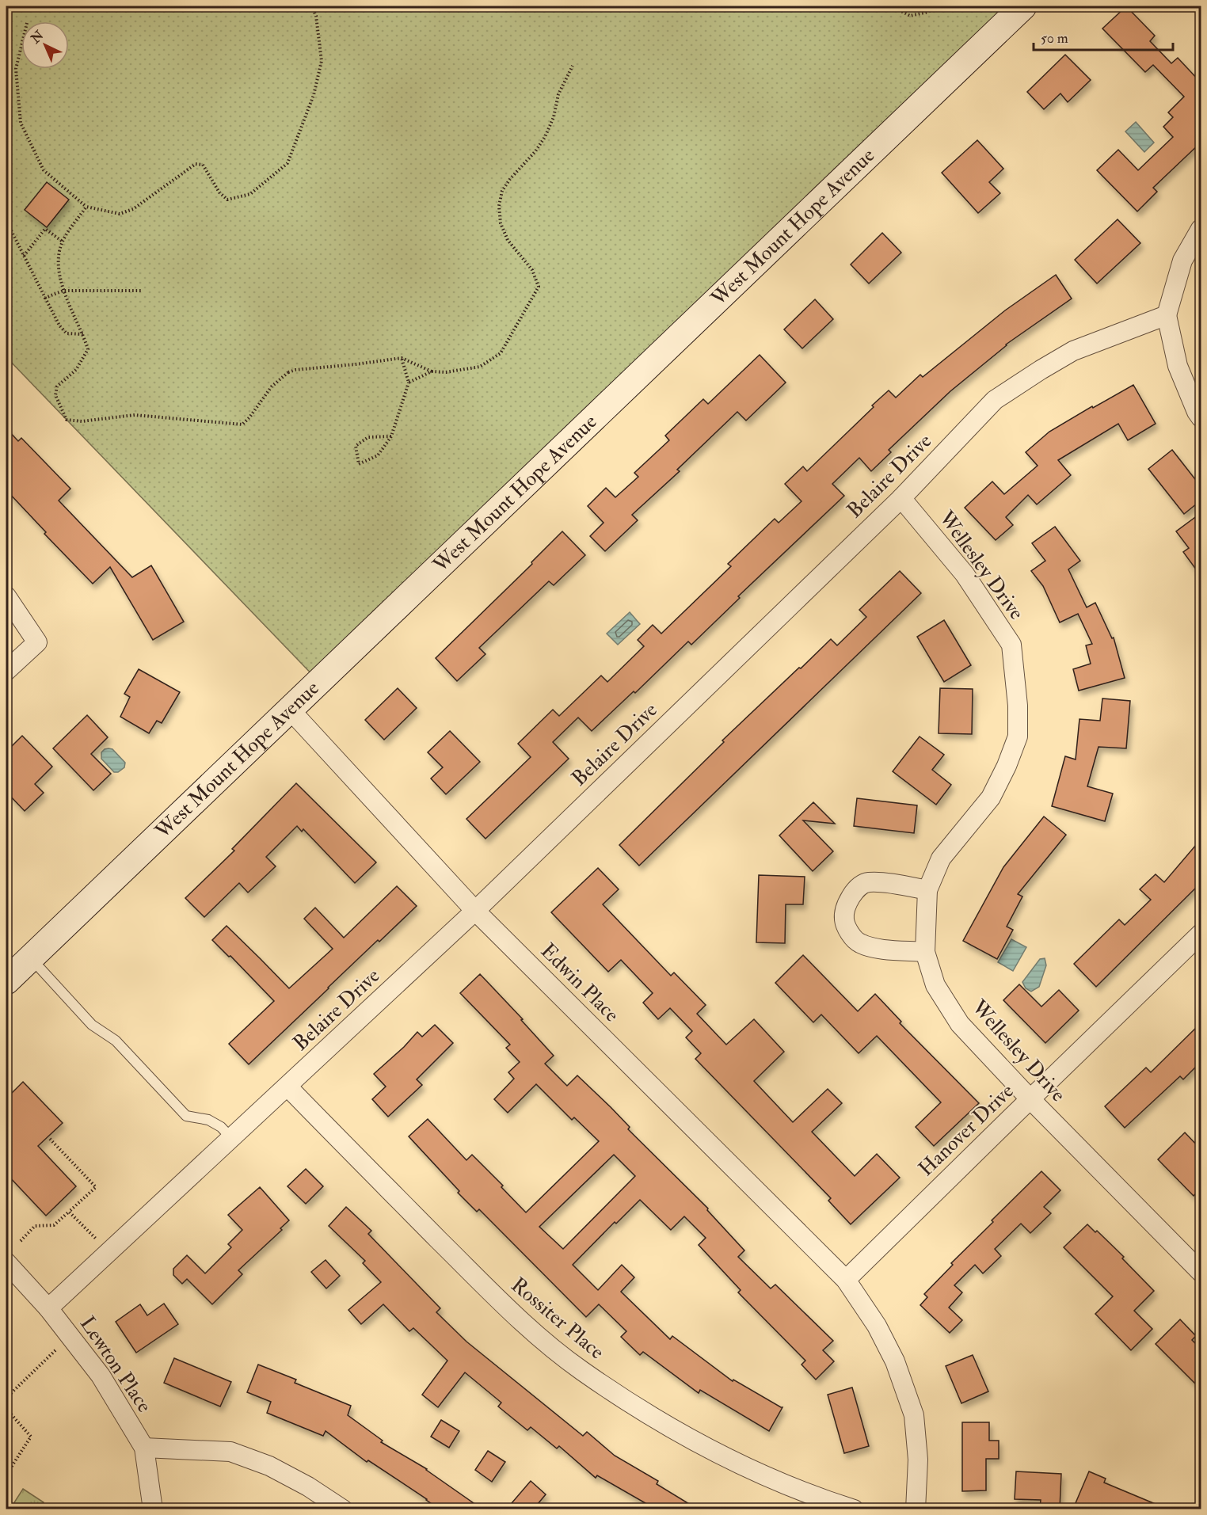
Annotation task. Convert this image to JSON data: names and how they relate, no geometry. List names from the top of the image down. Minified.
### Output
{"streets":{"street":["West Mount Hope Avenue","Belaire Drive","Wellesley Drive","Edwin Place","Hanover Drive","Rossiter Place","Lewton Place"]},"crossings":[["West Mount Hope Avenue","Edwin Place"],["Belaire Drive","Wellesley Drive"],["Belaire Drive","Edwin Place"],["Belaire Drive","Rossiter Place"],["Belaire Drive","Lewton Place"],["Wellesley Drive","Hanover Drive"],["Edwin Place","Hanover Drive"]],"scale_bar":"50 m","north":"top left"}
